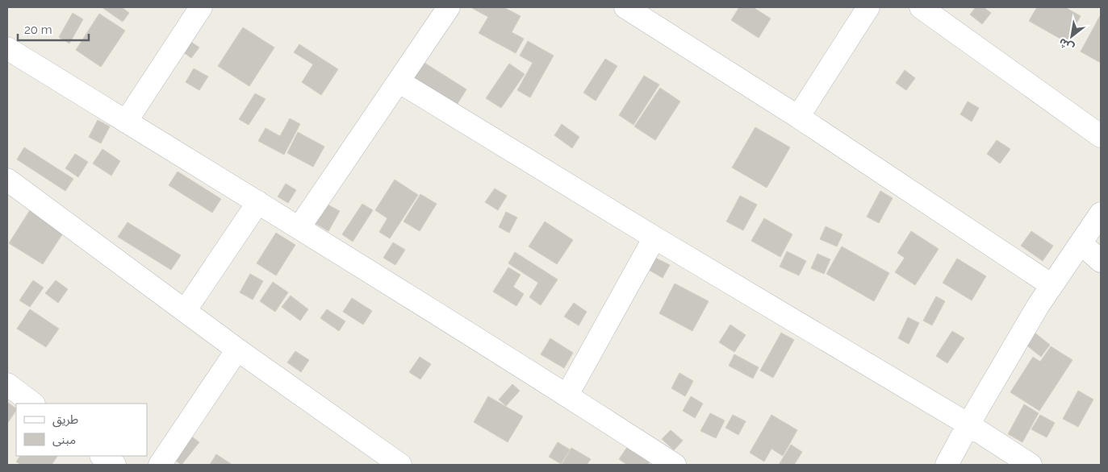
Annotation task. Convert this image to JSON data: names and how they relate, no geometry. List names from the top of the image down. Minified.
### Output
{"legend":["طريق","مبنى"],"scale_bar":"20 m","north":"bottom left"}
